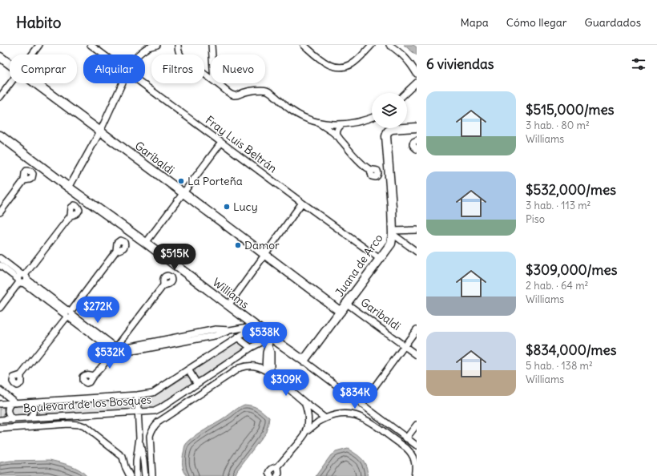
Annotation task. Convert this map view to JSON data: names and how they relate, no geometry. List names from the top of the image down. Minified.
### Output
{"streets":{"street":["Fray Luis Beltrán","Garibaldi","Juana de Arco","Williams","Boulevard de los Bosques"]},"crossings":[["Fray Luis Beltrán","Juana de Arco"],["Garibaldi","Juana de Arco"],["Juana de Arco","Williams"],["Williams","Boulevard de los Bosques"]],"places":["La Porteña","Lucy","Damor"],"page":{"header":"Habito","nav":["Mapa","Cómo llegar","Guardados"],"heading":"6 viviendas","chip":["Comprar","Alquilar","Filtros","Nuevo"],"list":[{"name":"$515,000/mes","note":"3 hab. · 80 m² · Williams"},{"name":"$532,000/mes","note":"3 hab. · 113 m² · Piso"},{"name":"$309,000/mes","note":"2 hab. · 64 m² · Williams"},{"name":"$834,000/mes","note":"5 hab. · 138 m² · Williams"}],"price":["$515K","$272K","$538K","$532K","$309K","$834K"]}}
